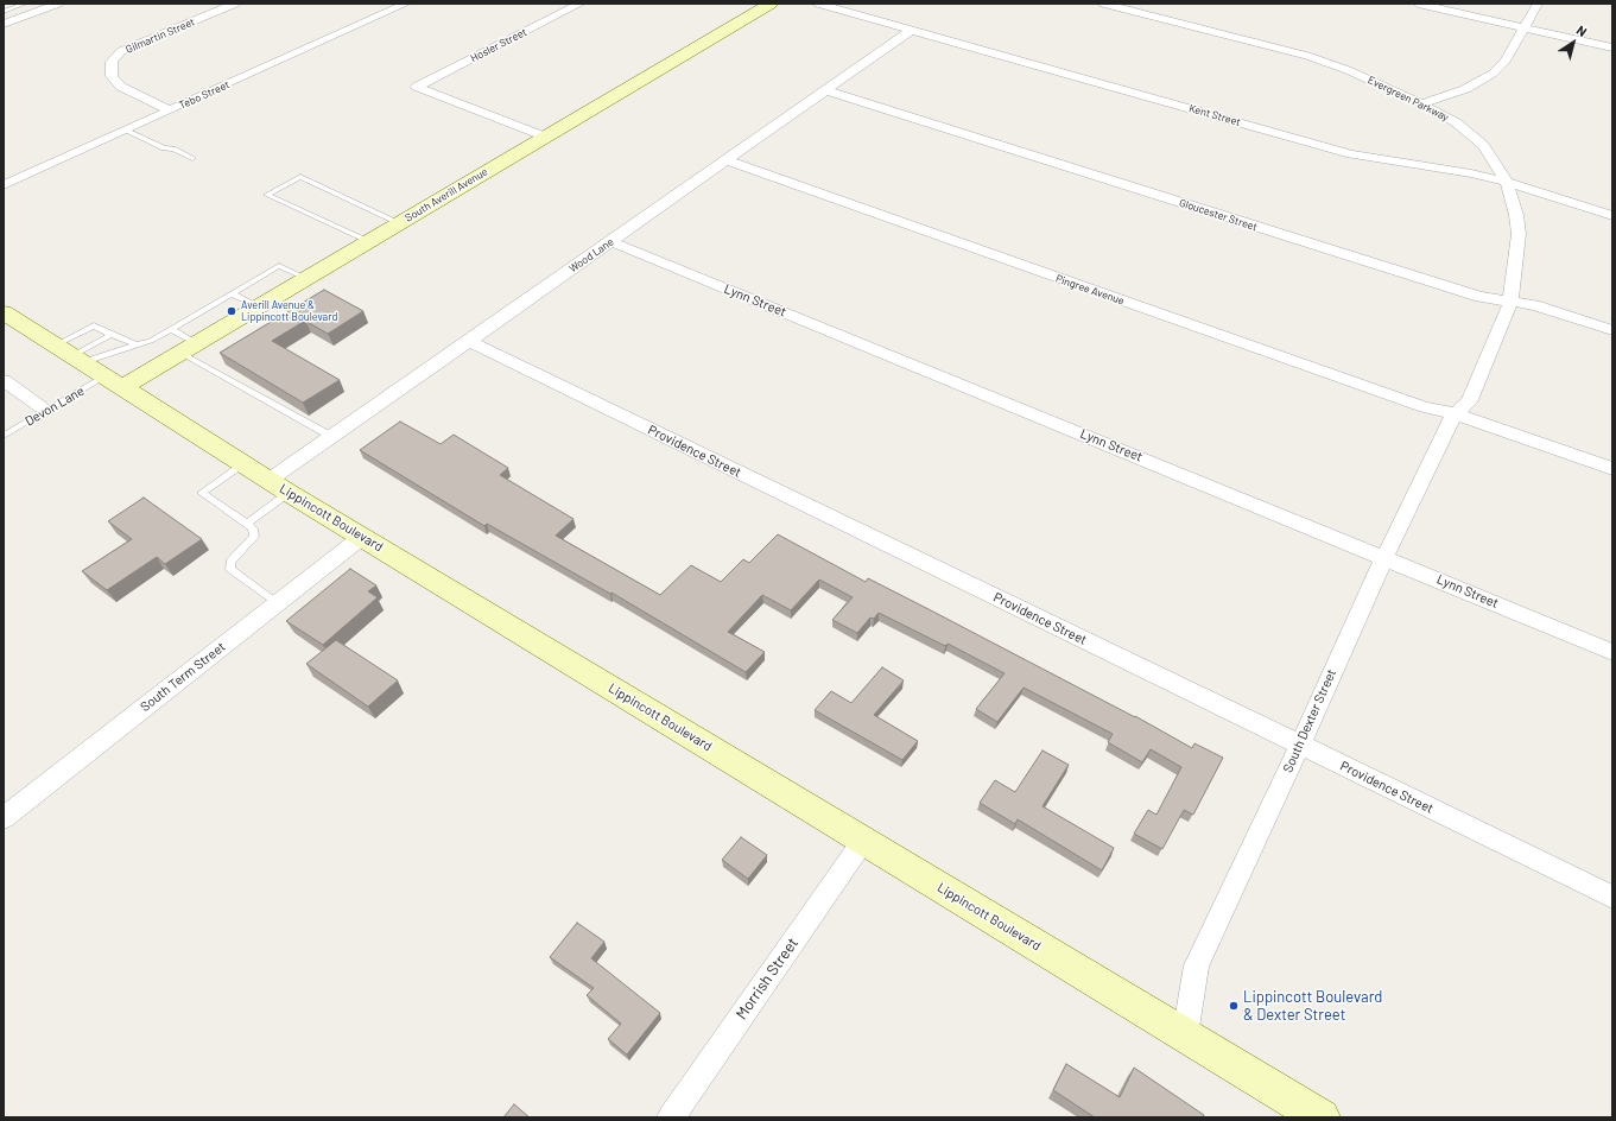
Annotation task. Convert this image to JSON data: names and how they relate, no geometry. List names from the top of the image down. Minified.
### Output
{"streets":{"street":["Gilmartin Street","Hosler Street","Tebo Street","Evergreen Parkway","Kent Street","South Averill Avenue","Gloucester Street","Wood Lane","Pingree Avenue","Lynn Street","Providence Street","Lippincott Boulevard","South Term Street","South Dexter Street","Morrish Street"],"lane":["Devon Lane"]},"crossings":[["Gilmartin Street","Tebo Street"],["Hosler Street","South Averill Avenue"],["Evergreen Parkway","Kent Street"],["Evergreen Parkway","Gloucester Street"],["Evergreen Parkway","Pingree Avenue"],["Evergreen Parkway","South Dexter Street"],["Kent Street","Wood Lane"],["South Averill Avenue","Devon Lane"],["South Averill Avenue","Lippincott Boulevard"],["Gloucester Street","Wood Lane"],["Wood Lane","Pingree Avenue"],["Wood Lane","Lynn Street"],["Wood Lane","Providence Street"],["Wood Lane","Lippincott Boulevard"],["Pingree Avenue","South Dexter Street"],["Lynn Street","South Dexter Street"],["Devon Lane","Lippincott Boulevard"],["Providence Street","South Dexter Street"],["Lippincott Boulevard","South Term Street"],["Lippincott Boulevard","South Dexter Street"],["Lippincott Boulevard","Morrish Street"]],"places":["Averill Avenue & Lippincott Boulevard","Lippincott Boulevard & Dexter Street"],"north":"top right"}
